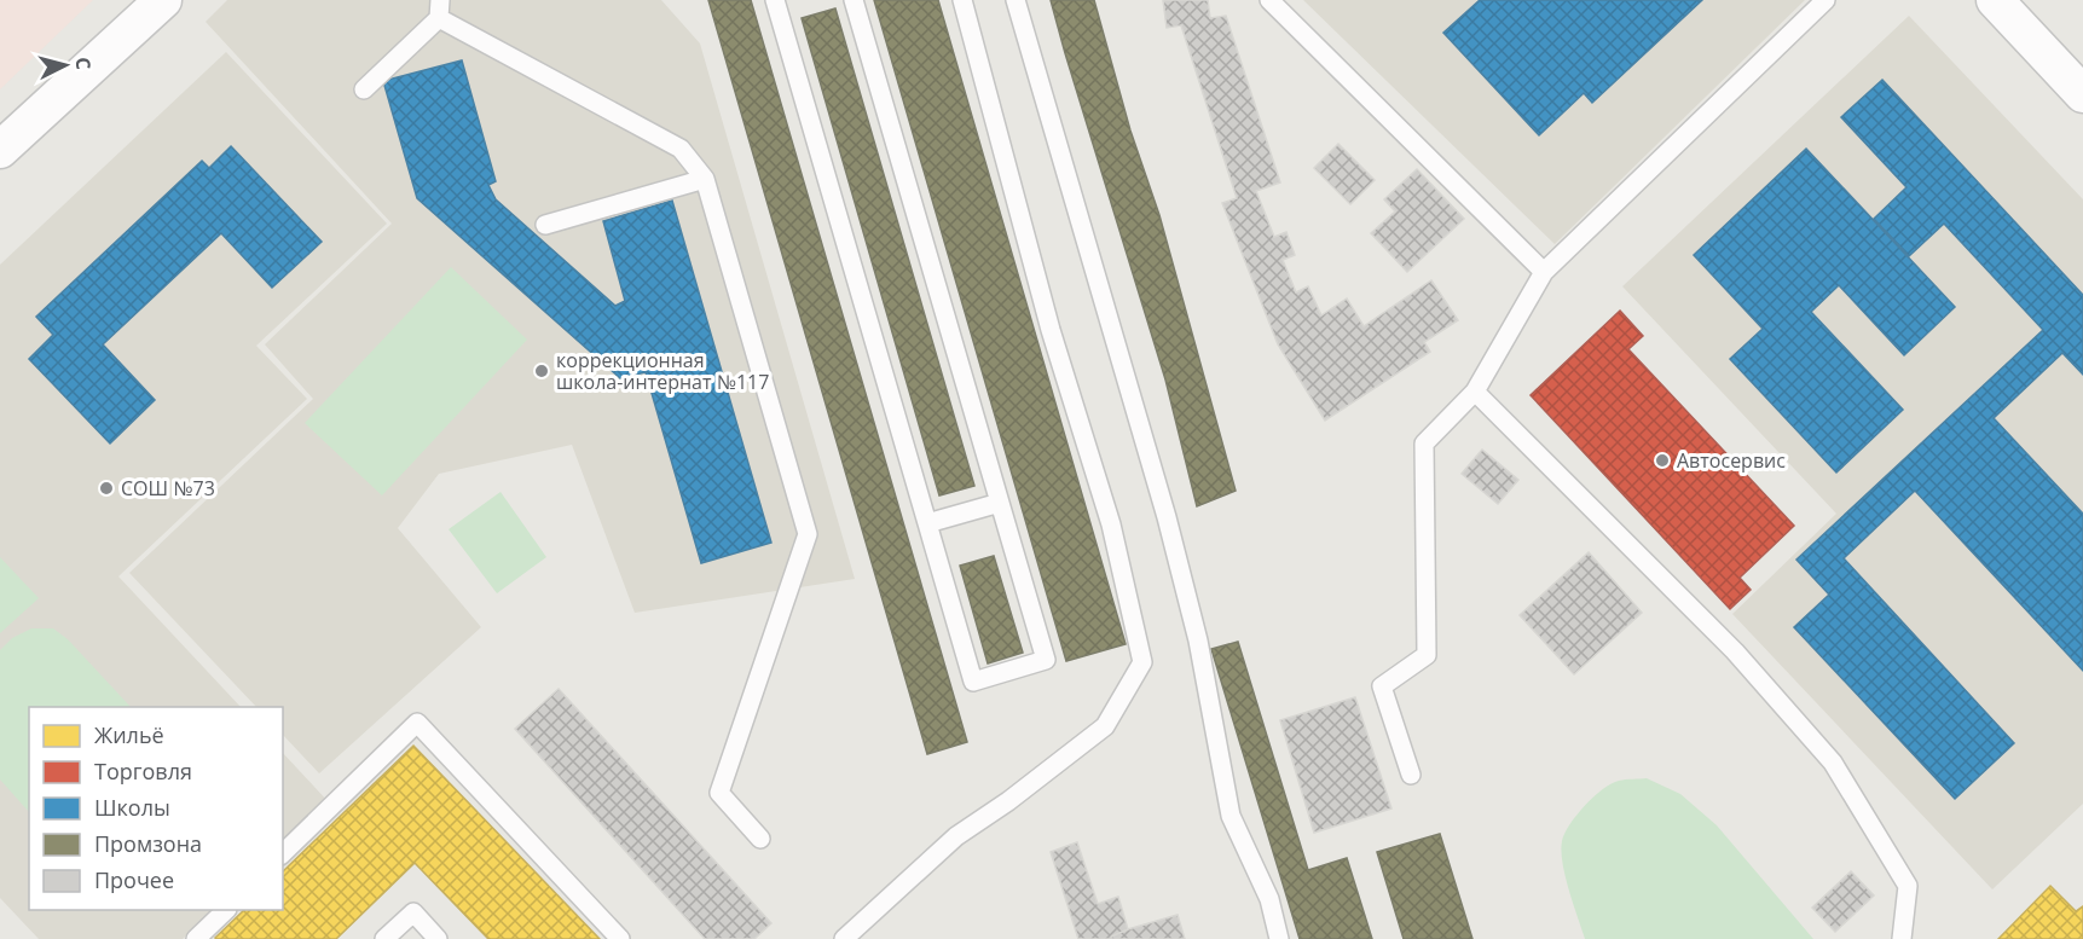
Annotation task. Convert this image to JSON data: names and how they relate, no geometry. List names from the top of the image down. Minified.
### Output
{"places":["коррекционная школа-интернат №117","Автосервис","СОШ №73"],"legend":["Жильё","Торговля","Школы","Промзона","Прочее"],"north":"right"}
